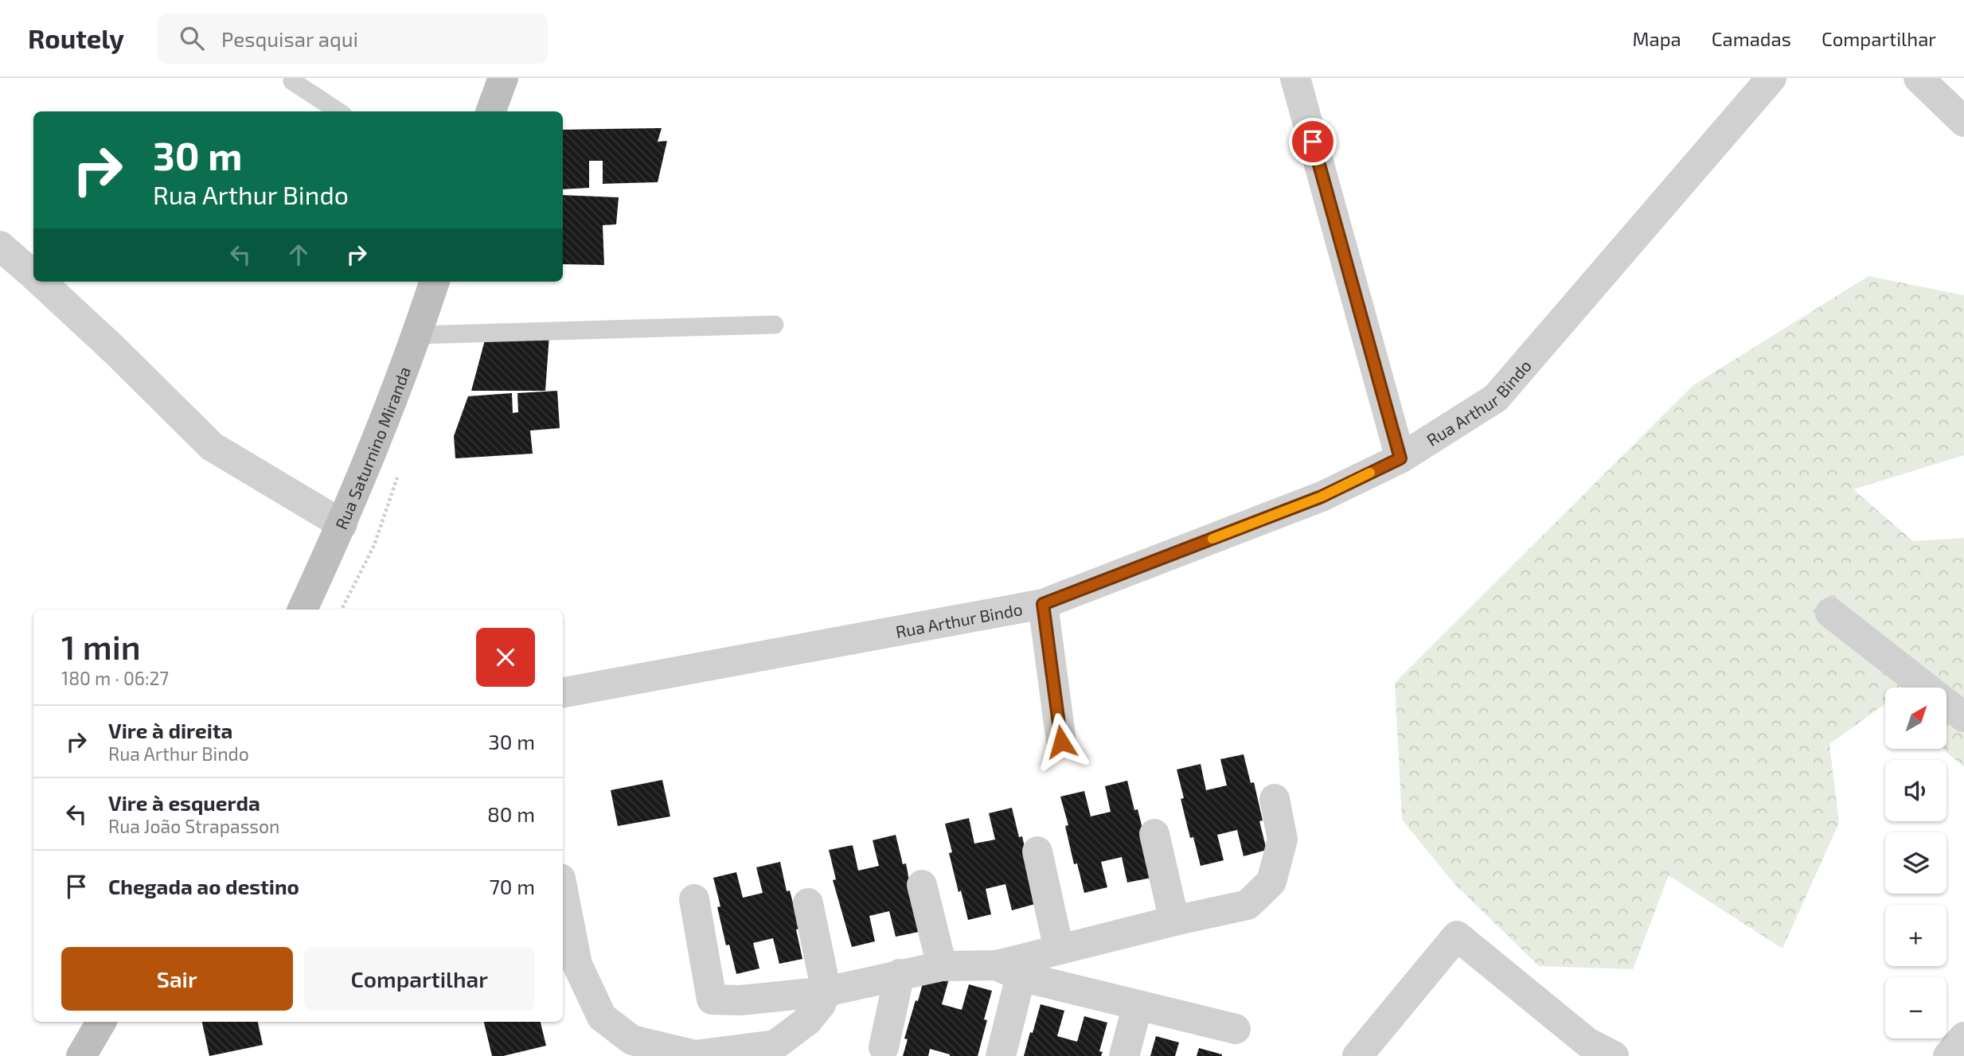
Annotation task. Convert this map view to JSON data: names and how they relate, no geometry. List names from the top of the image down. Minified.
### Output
{"streets":{"main road":["Rua Saturnino Miranda"],"street":["Rua Arthur Bindo"]},"north":"top right","page":{"header":"Routely","search":"Pesquisar aqui","nav":["Mapa","Camadas","Compartilhar"],"turn":["30 m","Rua Arthur Bindo"],"heading":["1 min","180 m · 06:27"],"map_buttons":["+","−"],"list":[{"name":"Vire à direita","note":"Rua Arthur Bindo","value":"30 m"},{"name":"Vire à esquerda","note":"Rua João Strapasson","value":"80 m"},{"name":"Chegada ao destino","value":"70 m"}],"buttons":["Sair","Compartilhar"]}}
